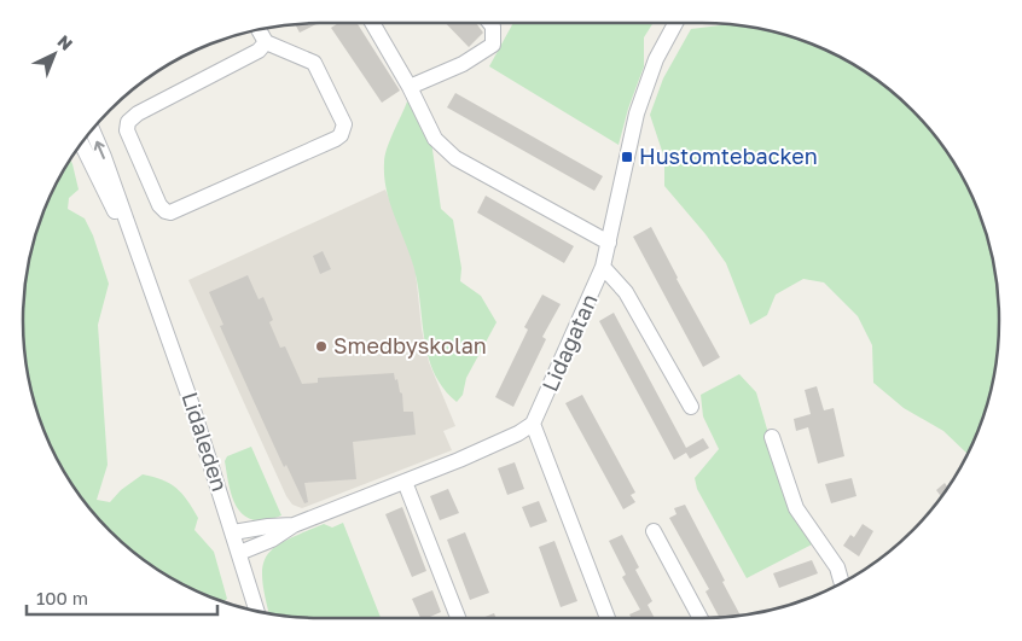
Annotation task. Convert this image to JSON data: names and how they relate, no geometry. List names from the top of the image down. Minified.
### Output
{"streets":{"street":["Lidagatan","Lidaleden"]},"places":{"transit":["Hustomtebacken"],"other":["Smedbyskolan"]},"scale_bar":"100 m","north":"top right"}
